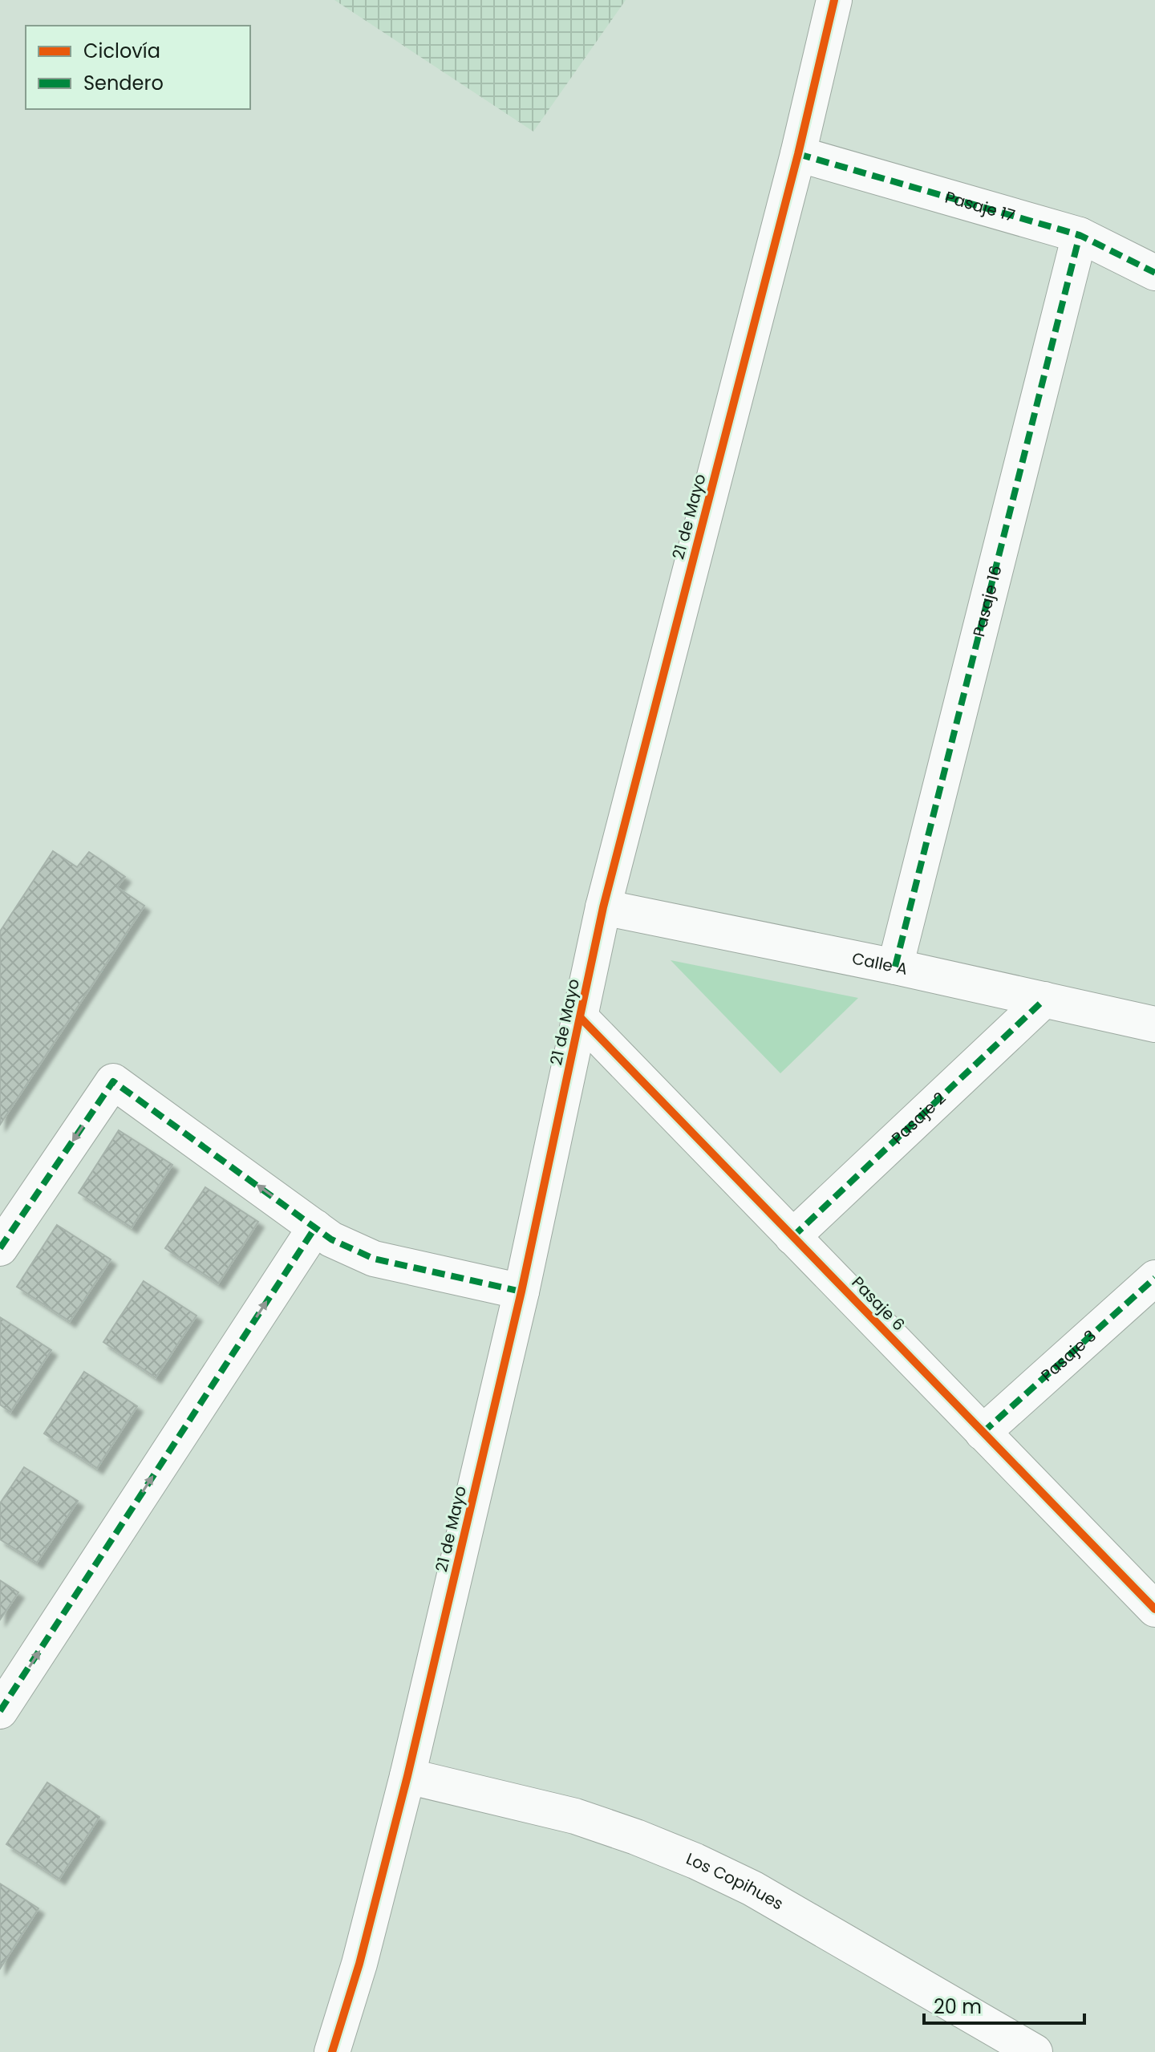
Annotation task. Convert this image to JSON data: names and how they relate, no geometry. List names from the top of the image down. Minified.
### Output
{"streets":{"street":["Pasaje 17","21 de Mayo","Pasaje 16","Calle A","Pasaje 2","Pasaje 6","Pasaje 3","Los Copihues"]},"crossings":[["Pasaje 17","21 de Mayo"],["Pasaje 17","Pasaje 16"],["21 de Mayo","Calle A"],["21 de Mayo","Pasaje 6"],["21 de Mayo","Los Copihues"],["Pasaje 16","Calle A"],["Calle A","Pasaje 2"],["Pasaje 2","Pasaje 6"],["Pasaje 6","Pasaje 3"]],"legend":["Ciclovía","Sendero"],"scale_bar":"20 m"}
